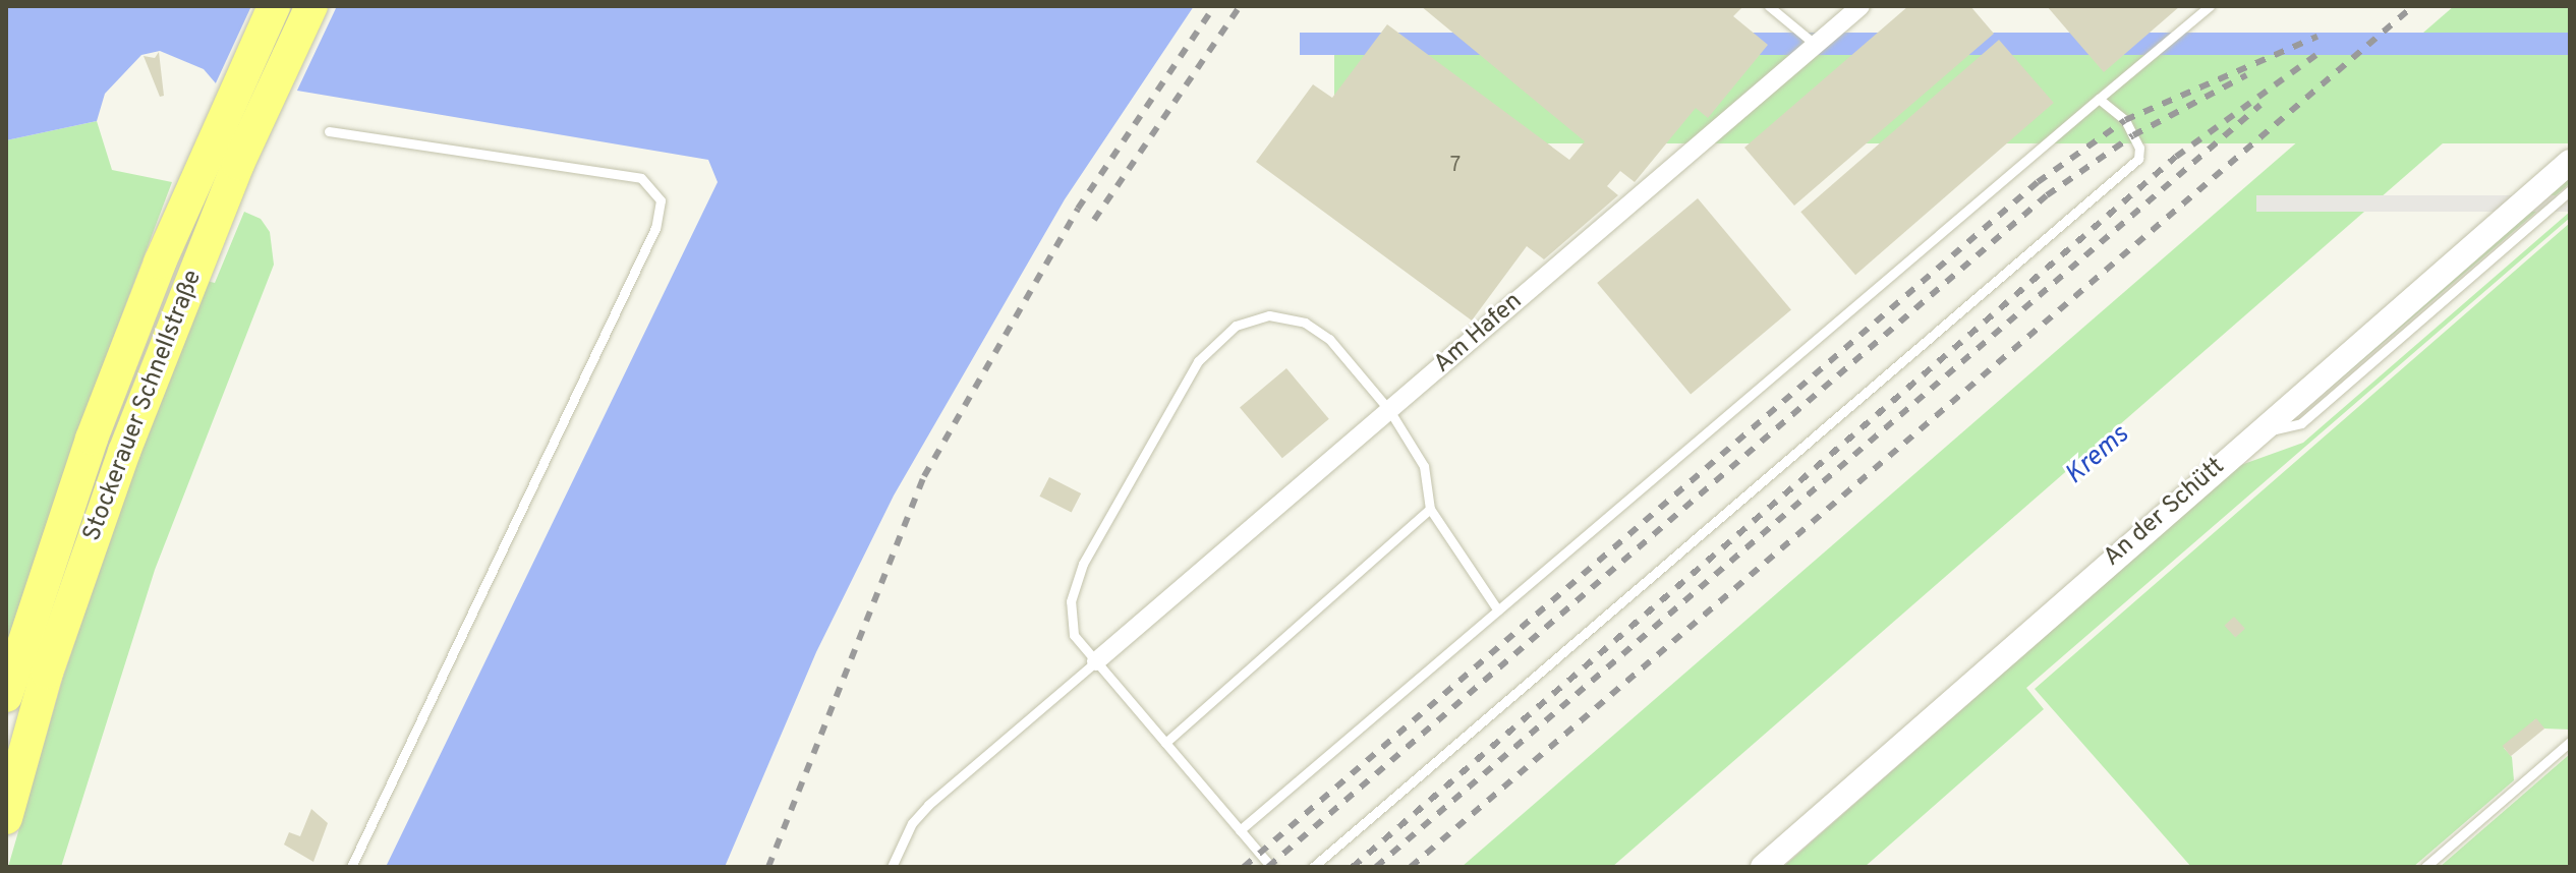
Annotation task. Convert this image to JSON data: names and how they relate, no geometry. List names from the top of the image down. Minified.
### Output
{"streets":{"highway":["Stockerauer Schnellstraße"],"street":["Am Hafen","An der Schütt"]},"water":["Krems"],"house_numbers":["7"]}
